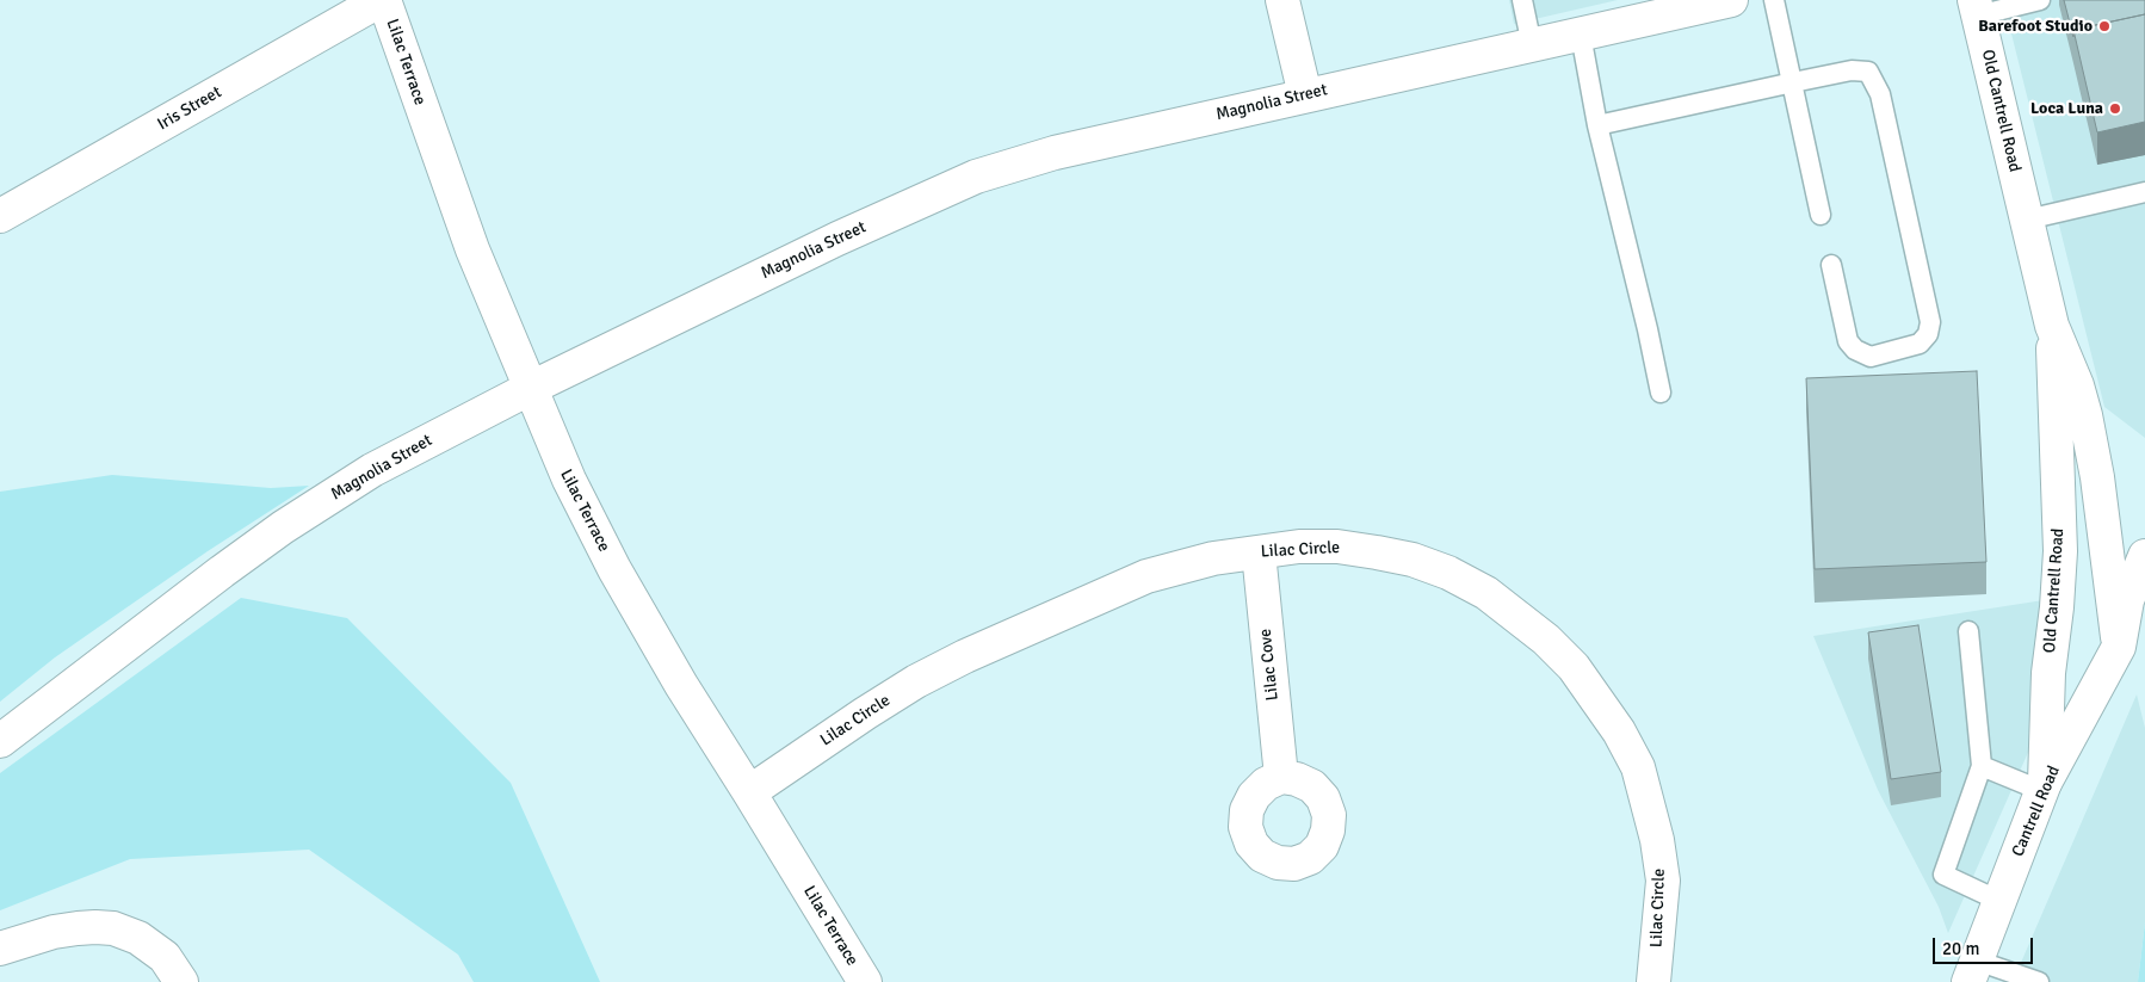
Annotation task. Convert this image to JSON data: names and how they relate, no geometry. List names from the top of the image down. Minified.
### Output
{"streets":{"street":["Lilac Terrace","Magnolia Street","Iris Street","Old Cantrell Road","Lilac Circle","Lilac Cove","Cantrell Road"]},"crossings":[["Lilac Terrace","Magnolia Street"],["Lilac Terrace","Iris Street"],["Lilac Terrace","Lilac Circle"],["Old Cantrell Road","Cantrell Road"],["Lilac Circle","Lilac Cove"]],"places":["Barefoot Studio","Loca Luna"],"scale_bar":"20 m"}
